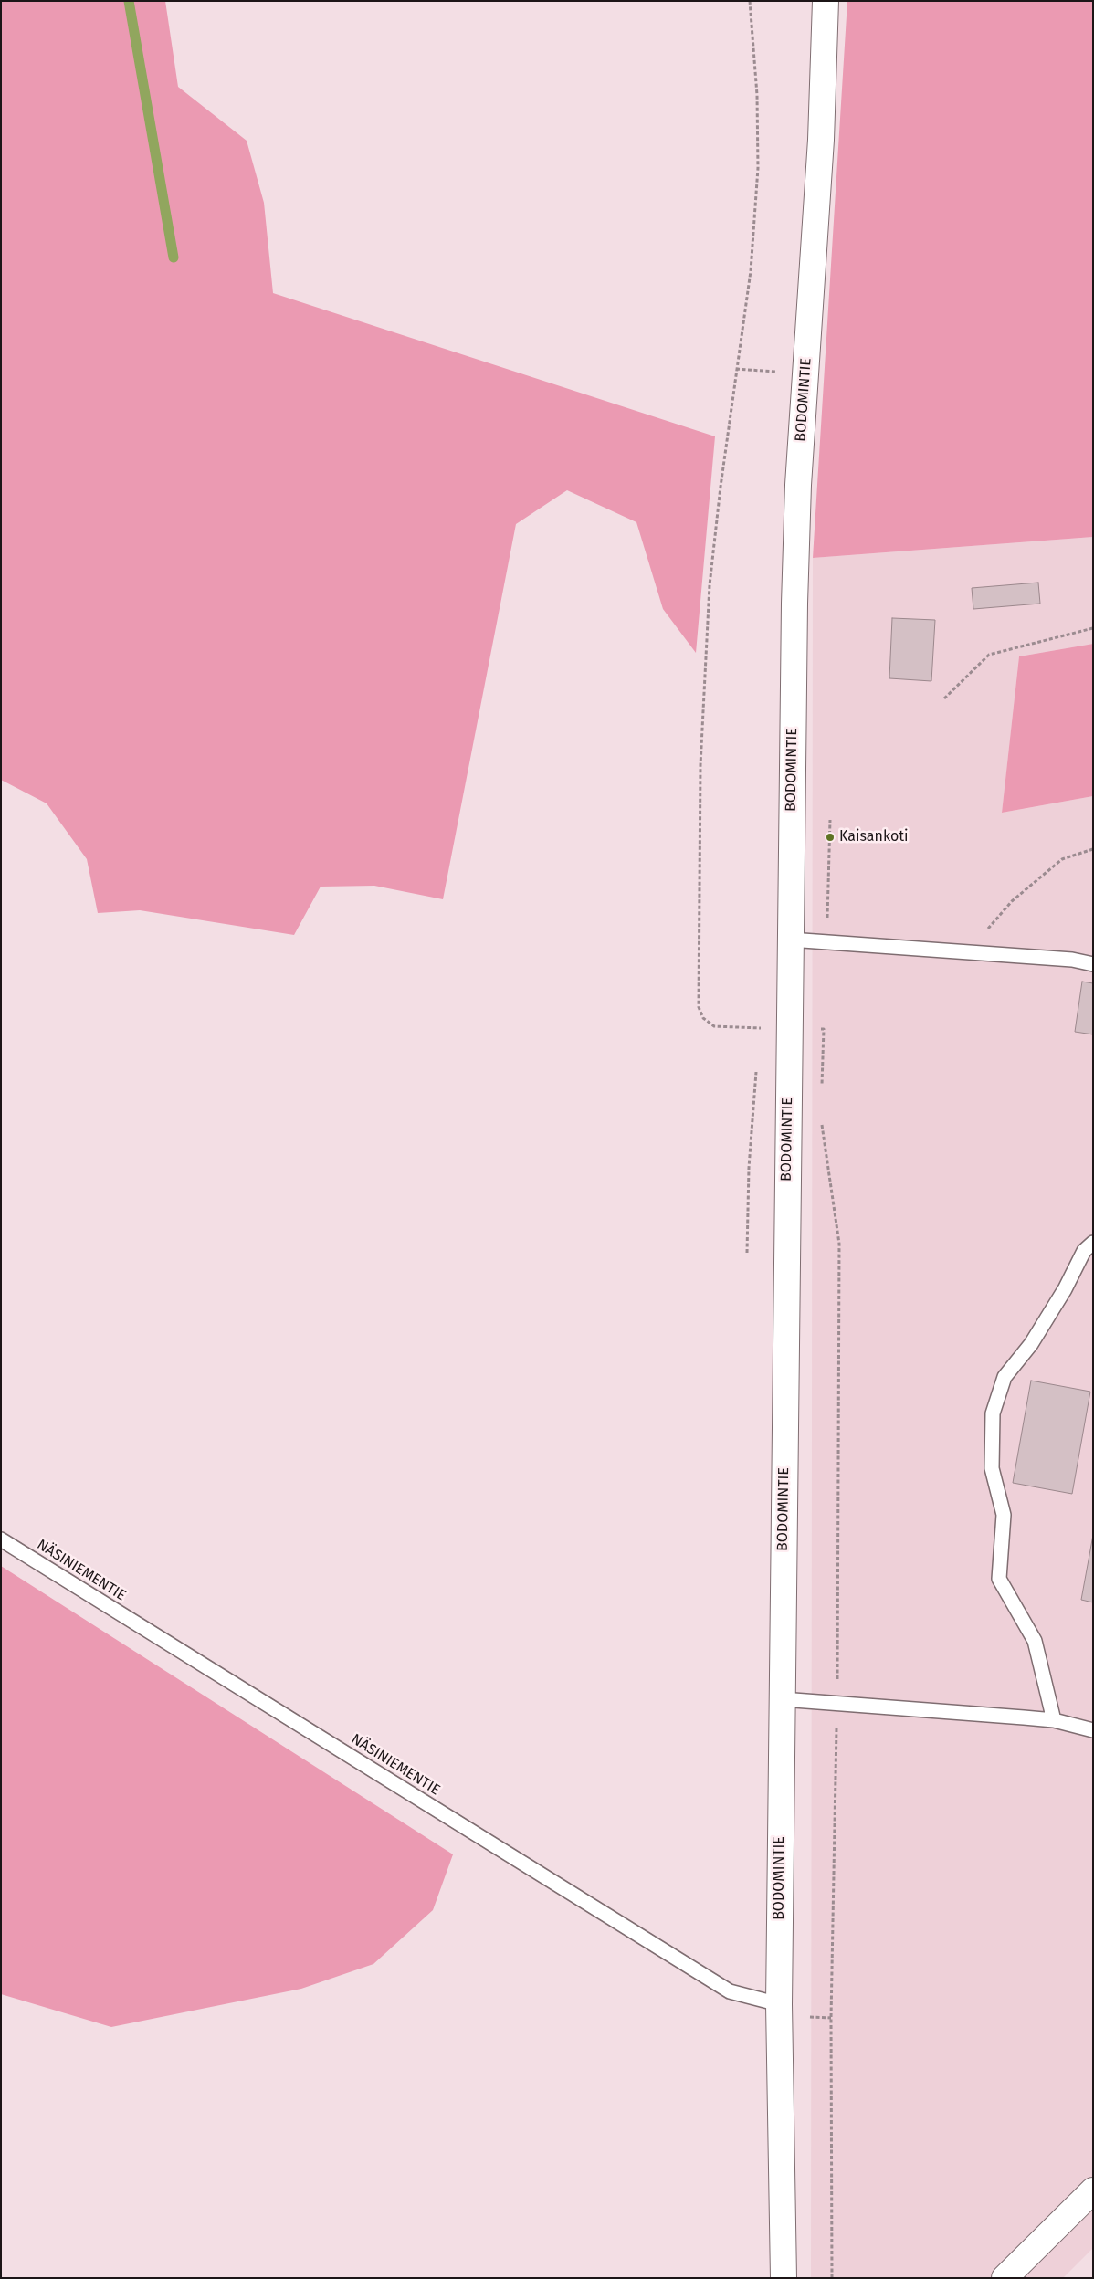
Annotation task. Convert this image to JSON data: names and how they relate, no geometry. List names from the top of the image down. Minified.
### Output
{"streets":{"main road":["BODOMINTIE"],"lane":["NÄSINIEMENTIE"]},"crossings":[["BODOMINTIE","NÄSINIEMENTIE"]],"places":["Kaisankoti"]}
